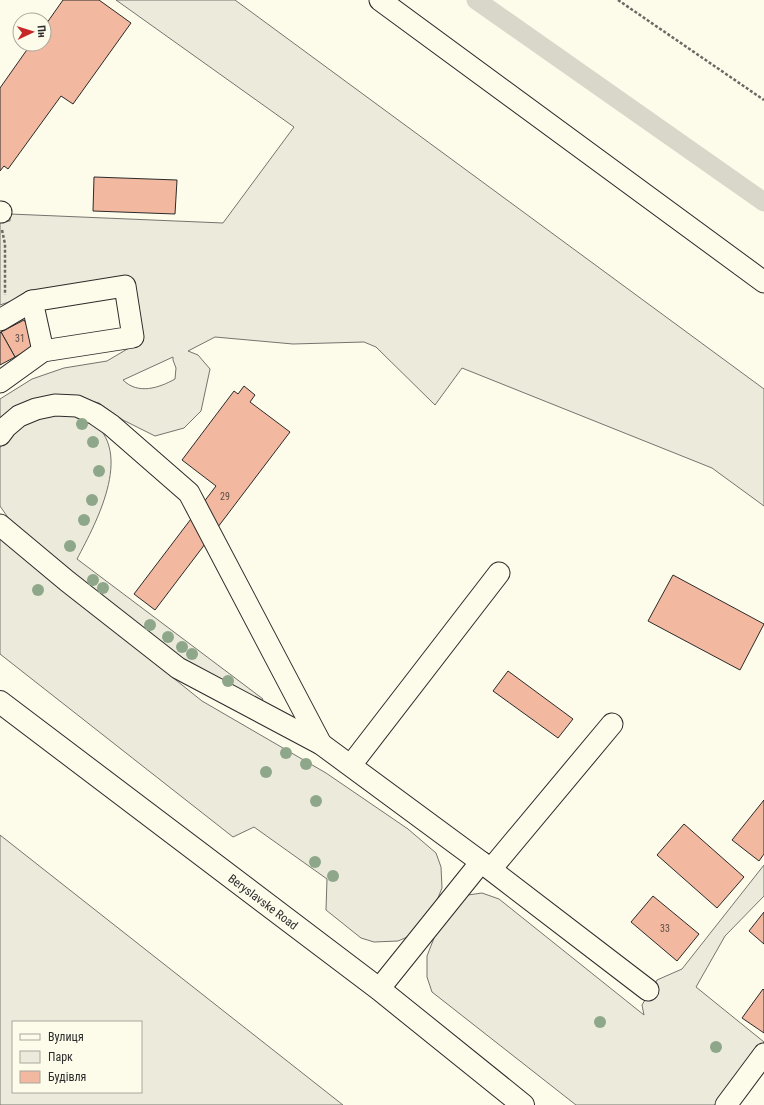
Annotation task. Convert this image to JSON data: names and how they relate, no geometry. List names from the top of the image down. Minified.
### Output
{"streets":{"main road":["Beryslavske Road"]},"house_numbers":["31","29","33"],"legend":["Вулиця","Парк","Будівля"],"north":"right"}
